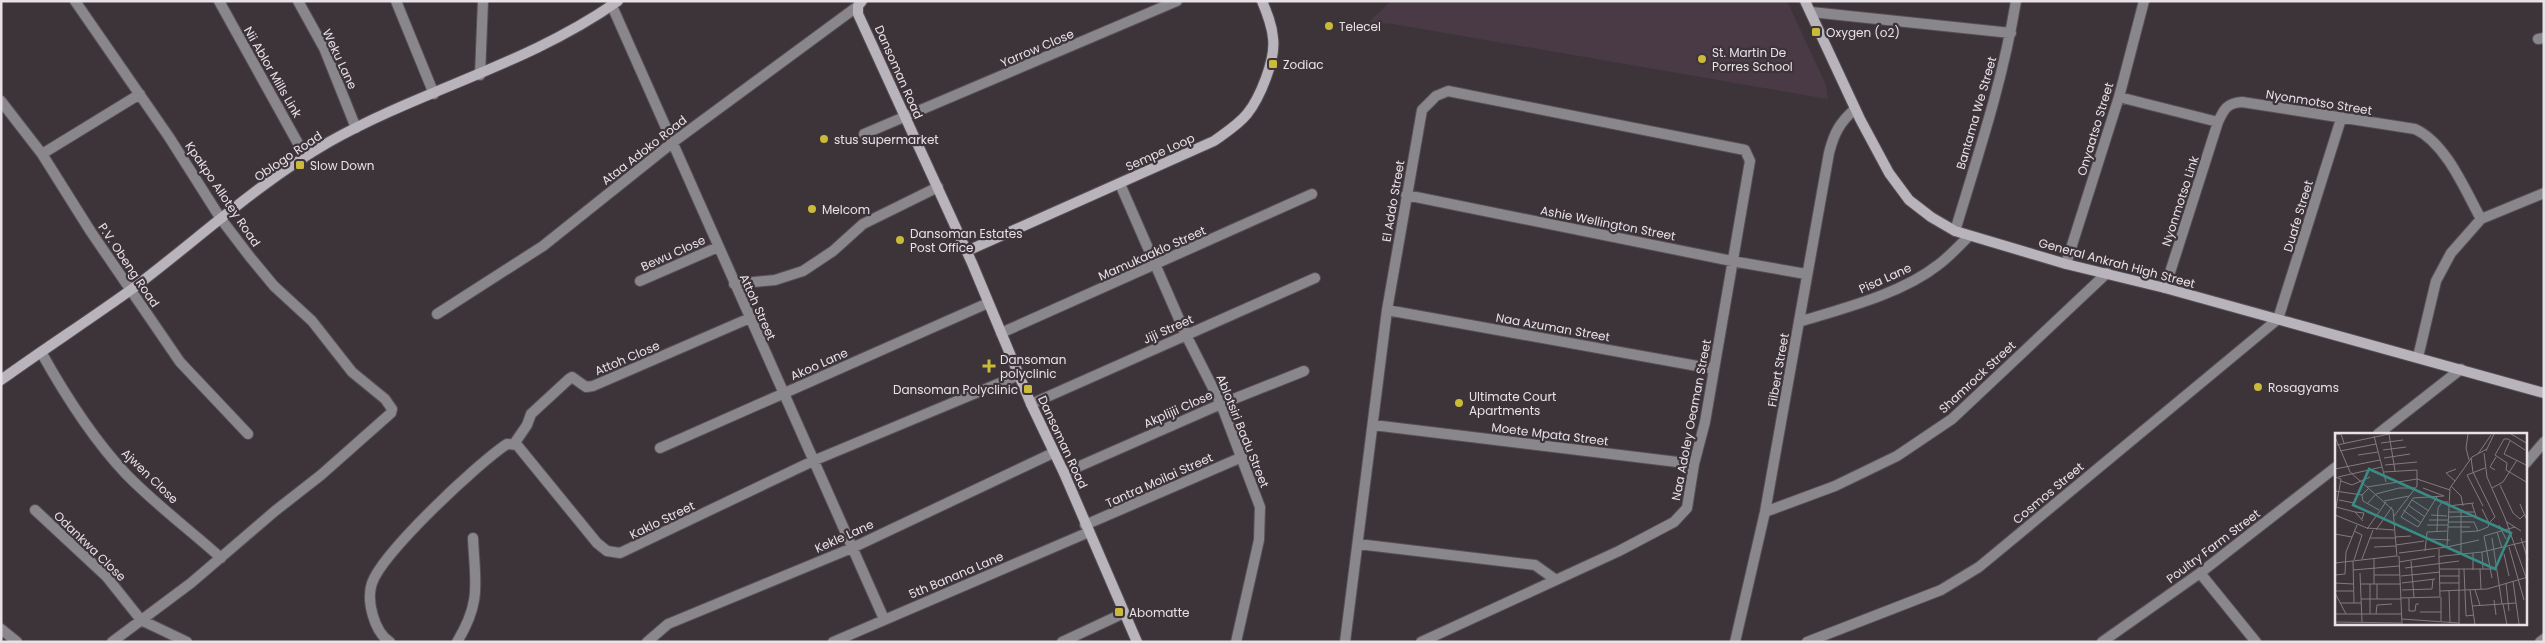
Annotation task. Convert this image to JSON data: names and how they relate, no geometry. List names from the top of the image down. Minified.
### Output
{"streets":{"main road":["Dansoman Road","Sempe Loop","Oblogo Road","General Ankrah High Street"],"street":["Yarrow Close","Weku Lane","Nii Ablor Mills Link","Nyonmotso Street","Bantama We Street","Onyaatso Street","Ataa Adoko Road","Kpakpo Allotey Road","El Addo Street","Nyonmotso Link","Duafe Street","Ashie Wellington Street","Bewu Close","Mamukaaklo Street","P.V. Obeng Road","Pisa Lane","Attoh Street","Naa Azuman Street","Jiji Street","Attoh Close","Akoo Lane","Filbert Street","Shamrock Street","Akplijii Close","Naa Adoley Oeaman Street","Ablotsiri Badu Street","Moete Mpata Street","Ajwen Close","Tantra Moilai Street","Cosmos Street","Kaklo Street","Kekle Lane","Odankwa Close","Poultry Farm Street","5th Banana Lane"]},"crossings":[["Yarrow Close","Dansoman Road"],["Weku Lane","Oblogo Road"],["Nii Ablor Mills Link","Oblogo Road"],["Dansoman Road","Ataa Adoko Road"],["Dansoman Road","Sempe Loop"],["Dansoman Road","Mamukaaklo Street"],["Dansoman Road","Jiji Street"],["Dansoman Road","Akoo Lane"],["Dansoman Road","Akplijii Close"],["Dansoman Road","Tantra Moilai Street"],["Dansoman Road","Kaklo Street"],["Dansoman Road","Kekle Lane"],["Dansoman Road","5th Banana Lane"],["Nyonmotso Street","Nyonmotso Link"],["Nyonmotso Street","Duafe Street"],["Bantama We Street","General Ankrah High Street"],["Onyaatso Street","General Ankrah High Street"],["Ataa Adoko Road","Attoh Street"],["Sempe Loop","Ablotsiri Badu Street"],["Oblogo Road","Kpakpo Allotey Road"],["Oblogo Road","P.V. Obeng Road"],["Oblogo Road","Attoh Street"],["Oblogo Road","Ajwen Close"],["Kpakpo Allotey Road","Ajwen Close"],["El Addo Street","Ashie Wellington Street"],["El Addo Street","Naa Azuman Street"],["El Addo Street","Naa Adoley Oeaman Street"],["El Addo Street","Moete Mpata Street"],["Nyonmotso Link","General Ankrah High Street"],["Duafe Street","General Ankrah High Street"],["Duafe Street","Cosmos Street"],["Ashie Wellington Street","Filbert Street"],["Ashie Wellington Street","Naa Adoley Oeaman Street"],["Bewu Close","Attoh Street"],["Mamukaaklo Street","Ablotsiri Badu Street"],["General Ankrah High Street","Pisa Lane"],["General Ankrah High Street","Filbert Street"],["General Ankrah High Street","Shamrock Street"],["General Ankrah High Street","Cosmos Street"],["Pisa Lane","Filbert Street"],["Attoh Street","Attoh Close"],["Attoh Street","Akoo Lane"],["Attoh Street","Kaklo Street"],["Attoh Street","Kekle Lane"],["Attoh Street","5th Banana Lane"],["Naa Azuman Street","Naa Adoley Oeaman Street"],["Jiji Street","Ablotsiri Badu Street"],["Attoh Close","Kaklo Street"],["Filbert Street","Shamrock Street"],["Akplijii Close","Ablotsiri Badu Street"],["Naa Adoley Oeaman Street","Moete Mpata Street"],["Ablotsiri Badu Street","Tantra Moilai Street"],["Tantra Moilai Street","5th Banana Lane"]],"places":{"other":["Telecel","St. Martin De Porres School","stus supermarket","Melcom","Dansoman Estates Post Office","Rosagyams","Ultimate Court Apartments"],"transit":["Oxygen (o2)","Zodiac","Slow Down","Dansoman Polyclinic","Abomatte"],"health":["Dansoman polyclinic"]}}
